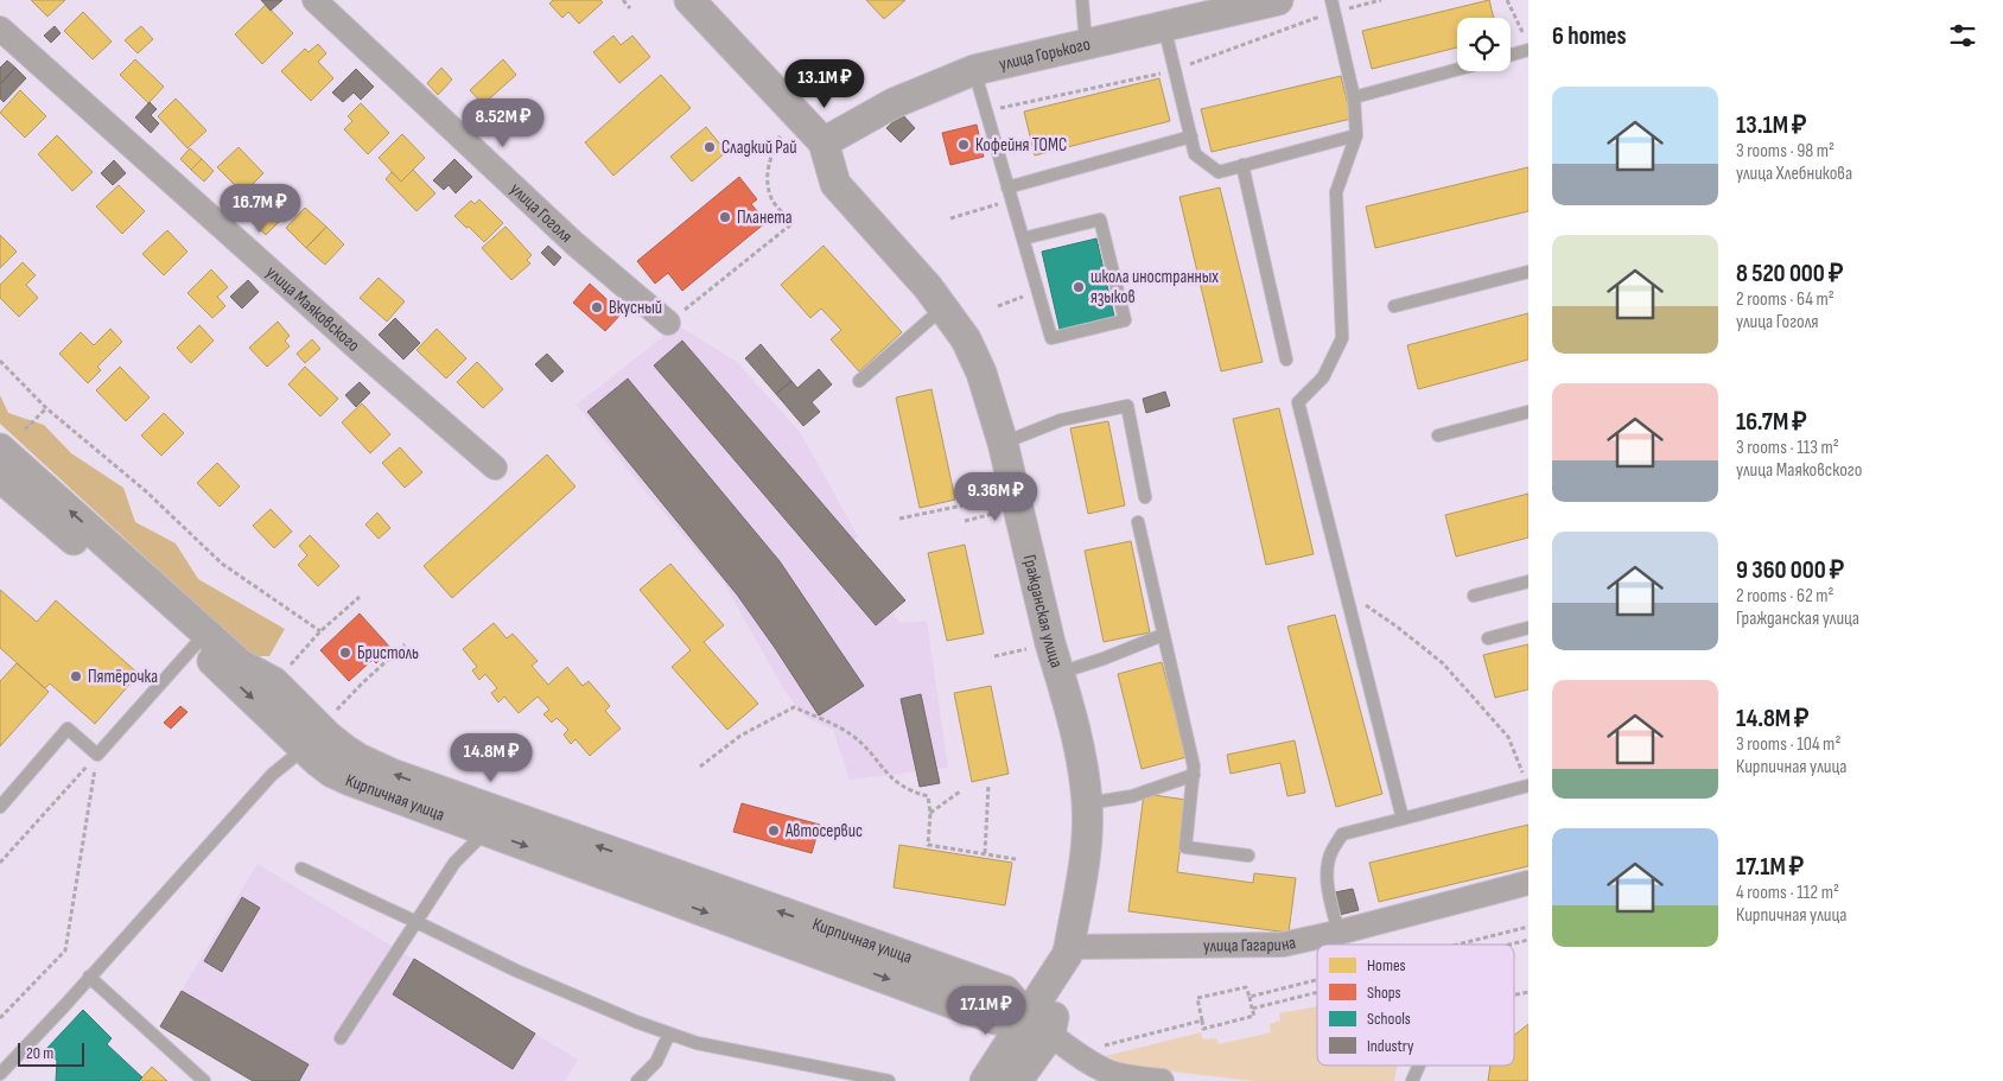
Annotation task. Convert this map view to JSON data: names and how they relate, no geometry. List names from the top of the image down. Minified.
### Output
{"streets":{"street":["улица Горького","улица Гоголя","улица Маяковского","Гражданская улица","Кирпичная улица","улица Гагарина"]},"crossings":[["улица Горького","Гражданская улица"],["Гражданская улица","Кирпичная улица"],["Гражданская улица","улица Гагарина"]],"places":["Кофейня ТОМС","Сладкий Рай","Планета","школа иностранных языков","Вкусный","Бристоль","Пятёрочка","Автосервис"],"legend":["Homes","Shops","Schools","Industry"],"scale_bar":"20 m","page":{"heading":"6 homes","price":["13.1M ₽","8.52M ₽","16.7M ₽","9.36M ₽","14.8M ₽","17.1M ₽"],"list":[{"name":"13.1M ₽","note":"3 rooms · 98 m² · улица Хлебникова"},{"name":"8 520 000 ₽","note":"2 rooms · 64 m² · улица Гоголя"},{"name":"16.7M ₽","note":"3 rooms · 113 m² · улица Маяковского"},{"name":"9 360 000 ₽","note":"2 rooms · 62 m² · Гражданская улица"},{"name":"14.8M ₽","note":"3 rooms · 104 m² · Кирпичная улица"},{"name":"17.1M ₽","note":"4 rooms · 112 m² · Кирпичная улица"}],"scale":"20 m"}}
